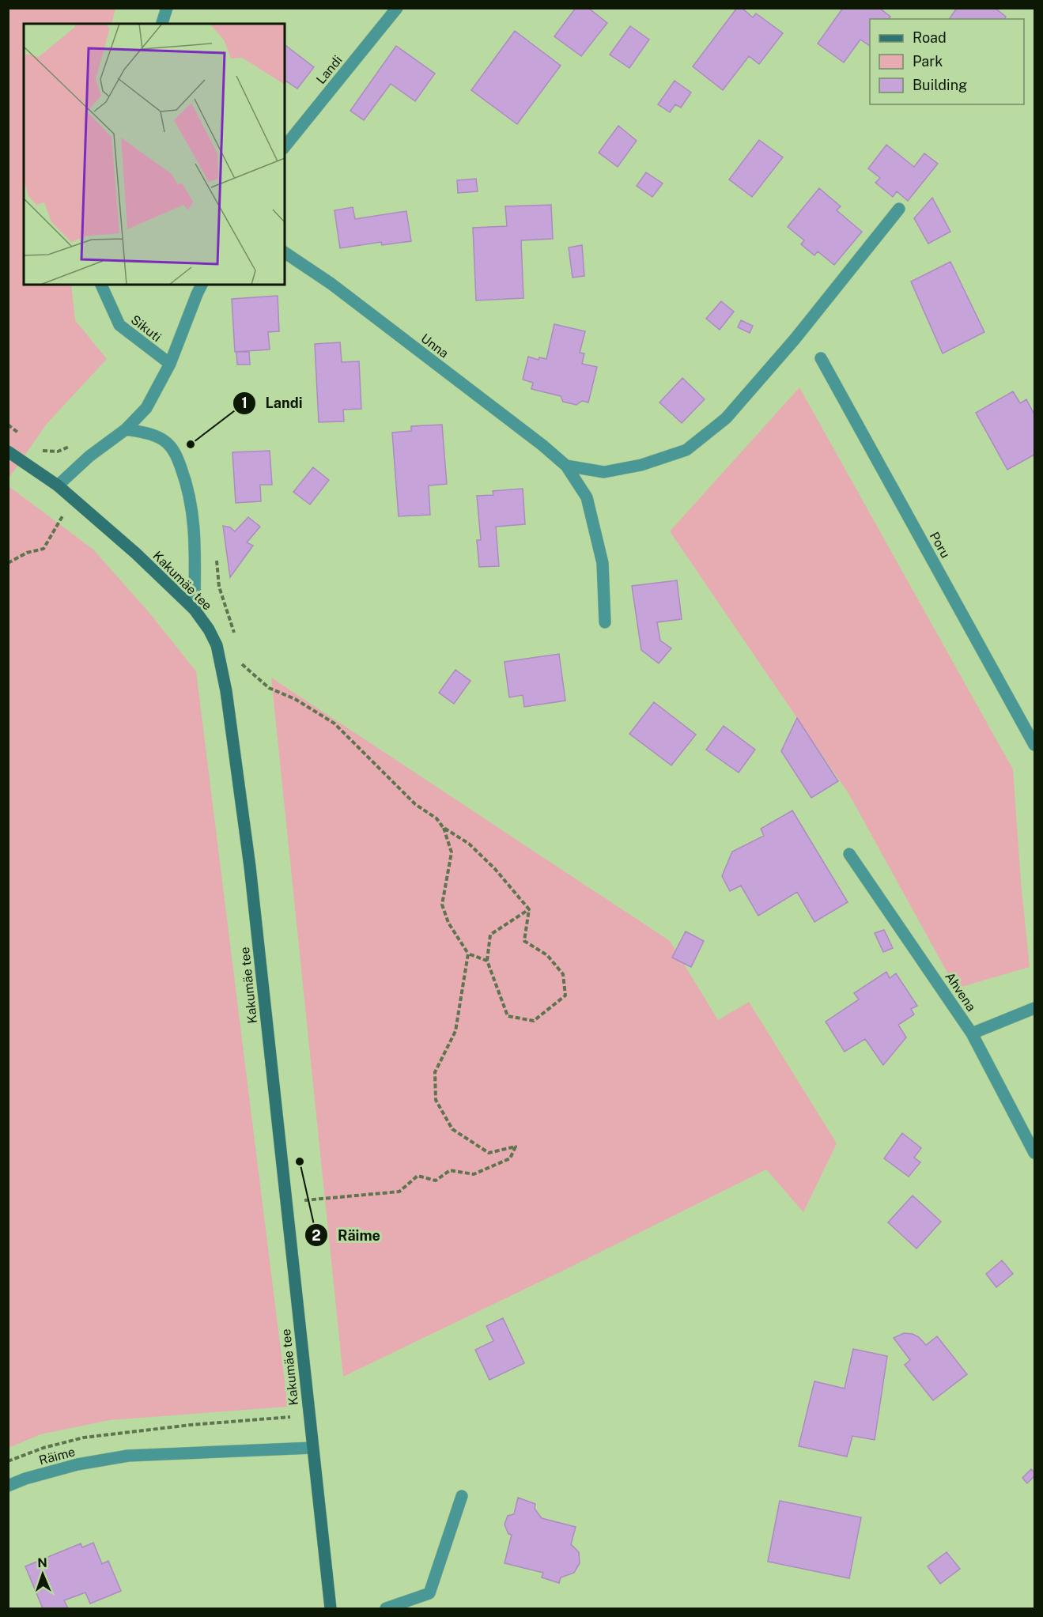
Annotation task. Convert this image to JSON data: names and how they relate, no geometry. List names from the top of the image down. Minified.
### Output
{"streets":{"street":["Landi","Sikuti","Unna","Poru","Kakumäe tee","Ahvena","Räime"]},"crossings":[["Kakumäe tee","Räime"]],"places":["Landi","Räime"],"legend":["Road","Park","Building"],"north":"top"}
